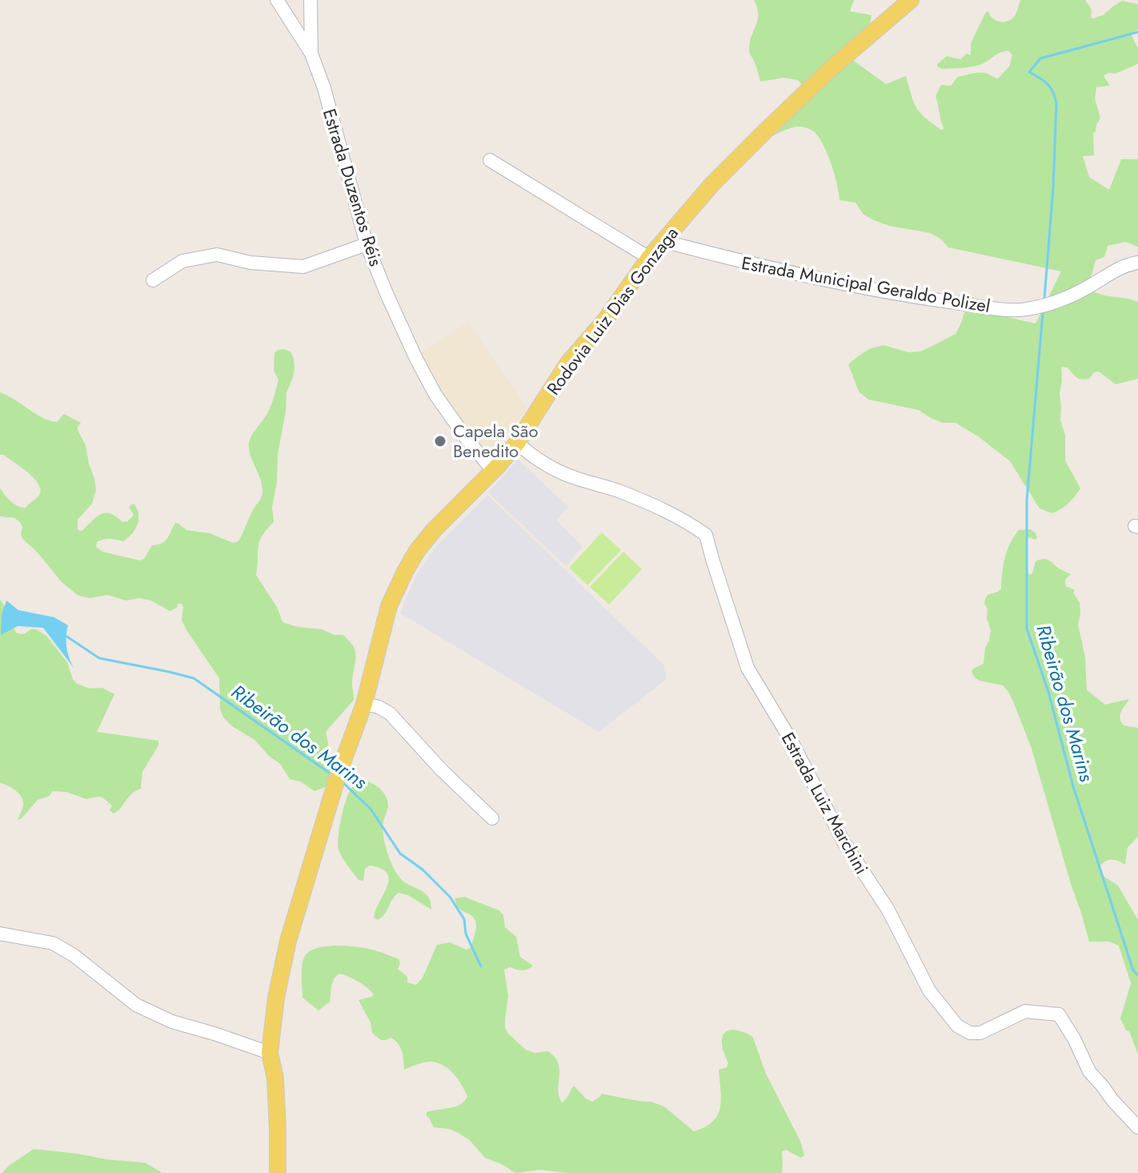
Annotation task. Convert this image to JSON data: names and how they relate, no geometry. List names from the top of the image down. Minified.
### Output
{"streets":{"main road":["Rodovia Luiz Dias Gonzaga"],"street":["Estrada Duzentos Réis","Estrada Municipal Geraldo Polizel","Estrada Luiz Marchini"]},"crossings":[["Estrada Duzentos Réis","Rodovia Luiz Dias Gonzaga"],["Estrada Municipal Geraldo Polizel","Rodovia Luiz Dias Gonzaga"],["Rodovia Luiz Dias Gonzaga","Estrada Luiz Marchini"]],"water":["Ribeirão dos Marins"],"places":["Capela São Benedito"]}
